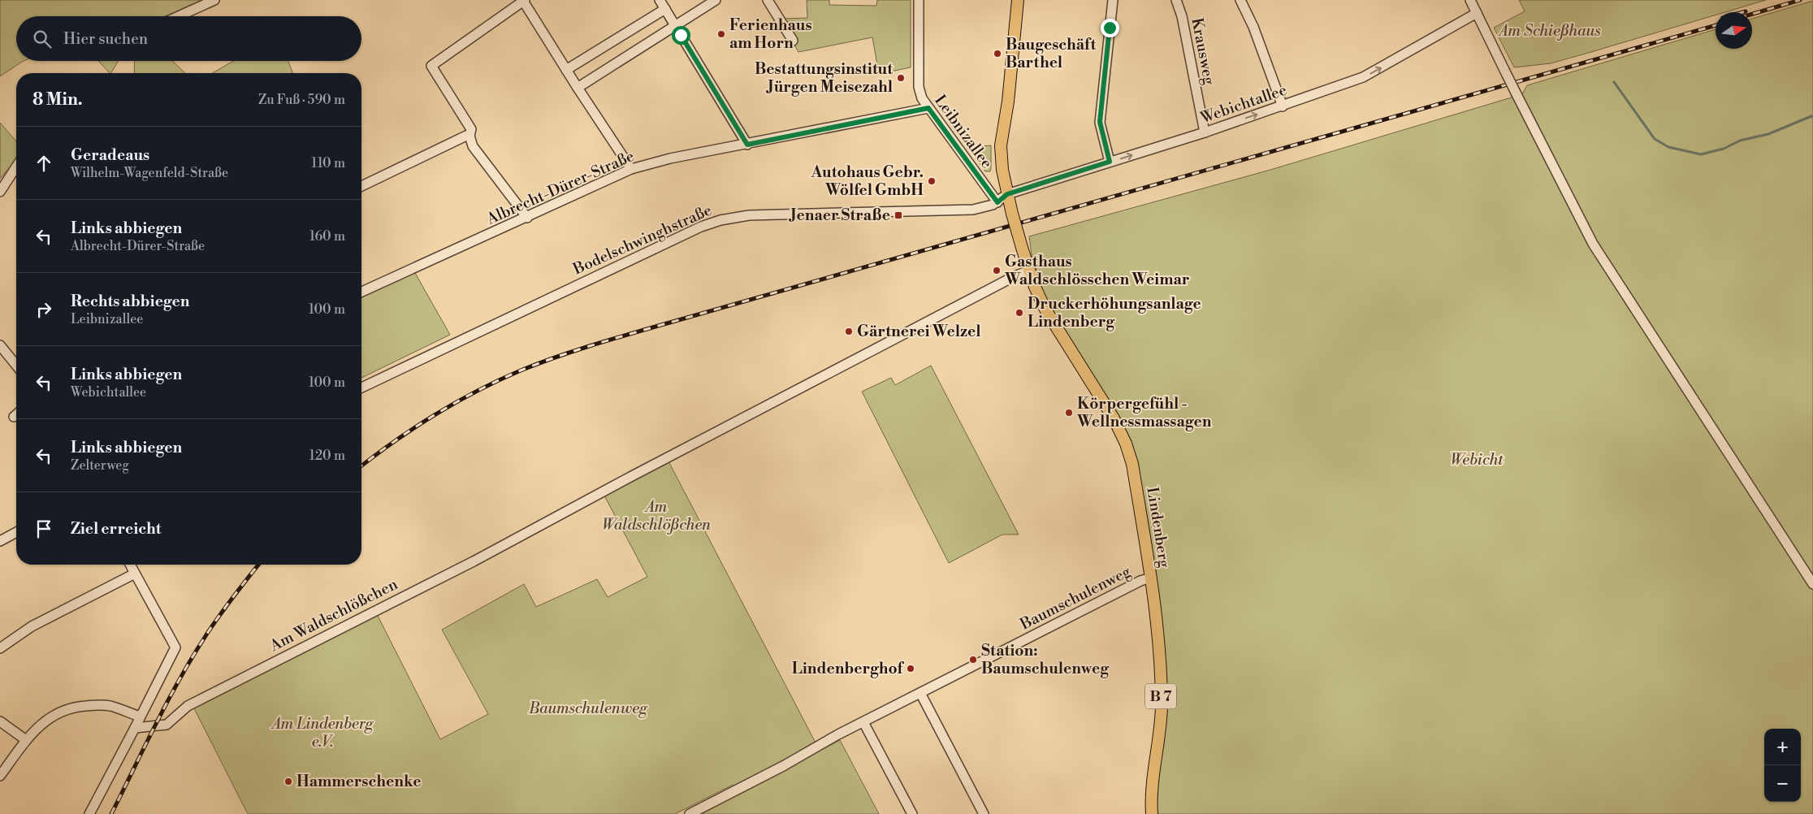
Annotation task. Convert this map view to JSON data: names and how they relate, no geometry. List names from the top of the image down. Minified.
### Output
{"streets":{"main road":["Lindenberg","B 7"],"street":["Krausweg","Webichtallee","Leibnizallee","Albrecht-Dürer-Straße","Bodelschwinghstraße","Baumschulenweg","Am Waldschlößchen"]},"crossings":[["Krausweg","Webichtallee"],["Webichtallee","Bodelschwinghstraße"],["Webichtallee","B 7"],["Leibnizallee","Albrecht-Dürer-Straße"],["Leibnizallee","Bodelschwinghstraße"],["Bodelschwinghstraße","B 7"],["Lindenberg","Baumschulenweg"],["Lindenberg","Am Waldschlößchen"],["Lindenberg","B 7"],["Am Waldschlößchen","B 7"]],"one_way":["Webichtallee"],"parks":["Am Schießhaus","Webicht","Am Waldschlößchen","Baumschulenweg","Am Lindenberg e.V."],"places":{"other":["Ferienhaus am Horn","Baugeschäft Barthel","Bestattungsinstitut Jürgen Meisezahl","Autohaus Gebr. Wölfel GmbH","Gasthaus Waldschlösschen Weimar","Druckerhöhungsanlage Lindenberg","Gärtnerei Welzel","Körpergefühl - Wellnessmassagen","Station: Baumschulenweg","Lindenberghof","Hammerschenke"],"transit":["Jenaer Straße"]},"north":"right","page":{"search":"Hier suchen","heading":["8 Min.","Zu Fuß · 590 m"],"list":[["Geradeaus","Wilhelm-Wagenfeld-Straße","110 m"],["Links abbiegen","Albrecht-Dürer-Straße","160 m"],["Rechts abbiegen","Leibnizallee","100 m"],["Links abbiegen","Webichtallee","100 m"],["Links abbiegen","Zelterweg","120 m"],"Ziel erreicht"],"map_buttons":["+","−"]}}
